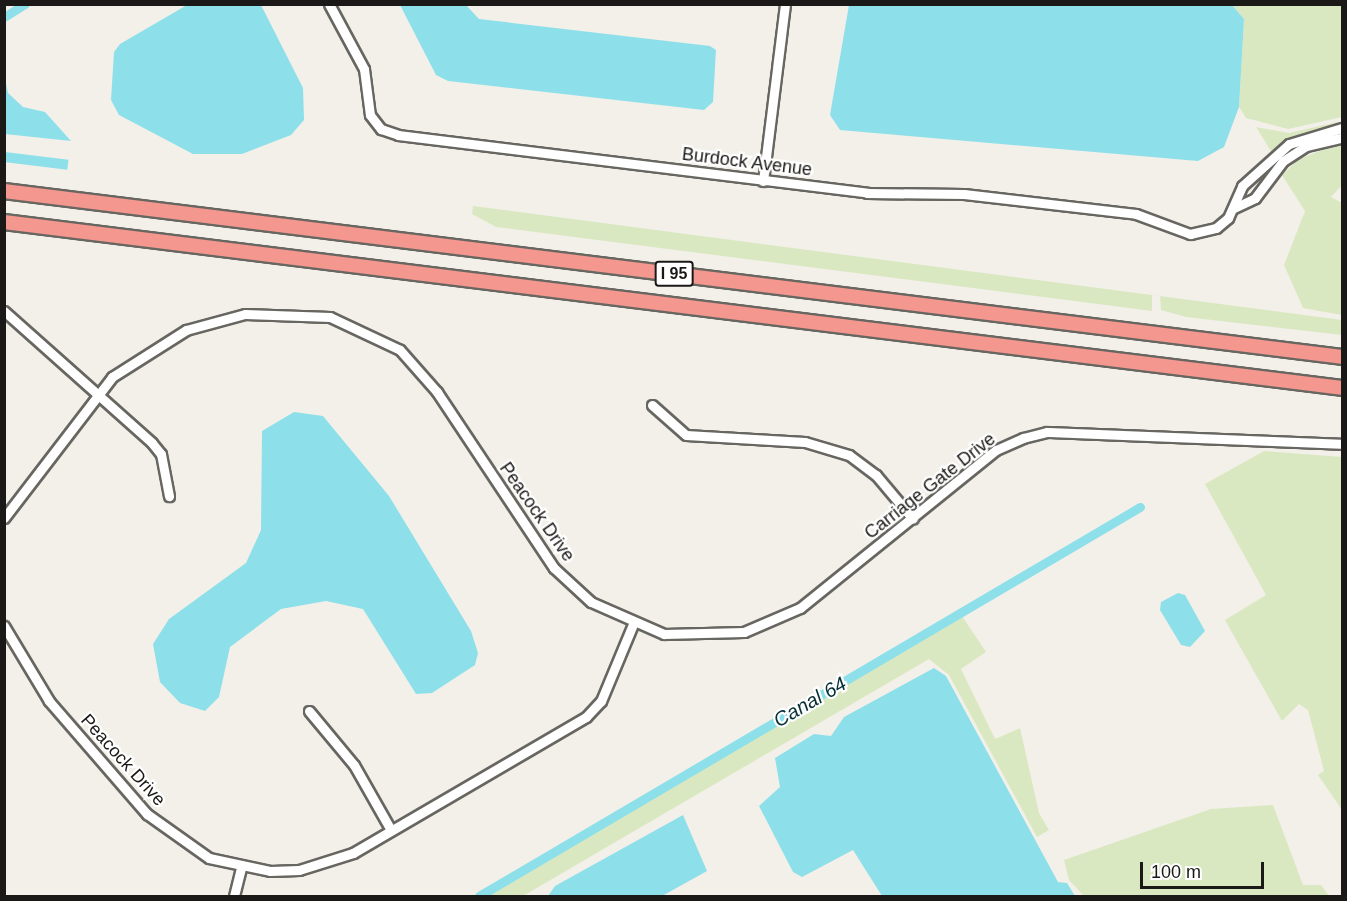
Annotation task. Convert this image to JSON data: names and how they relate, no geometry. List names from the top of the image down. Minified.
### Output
{"streets":{"highway":["I 95"],"street":["Burdock Avenue","Carriage Gate Drive","Peacock Drive"]},"crossings":[["Carriage Gate Drive","Peacock Drive"]],"water":["Canal 64"],"scale_bar":"100 m"}
